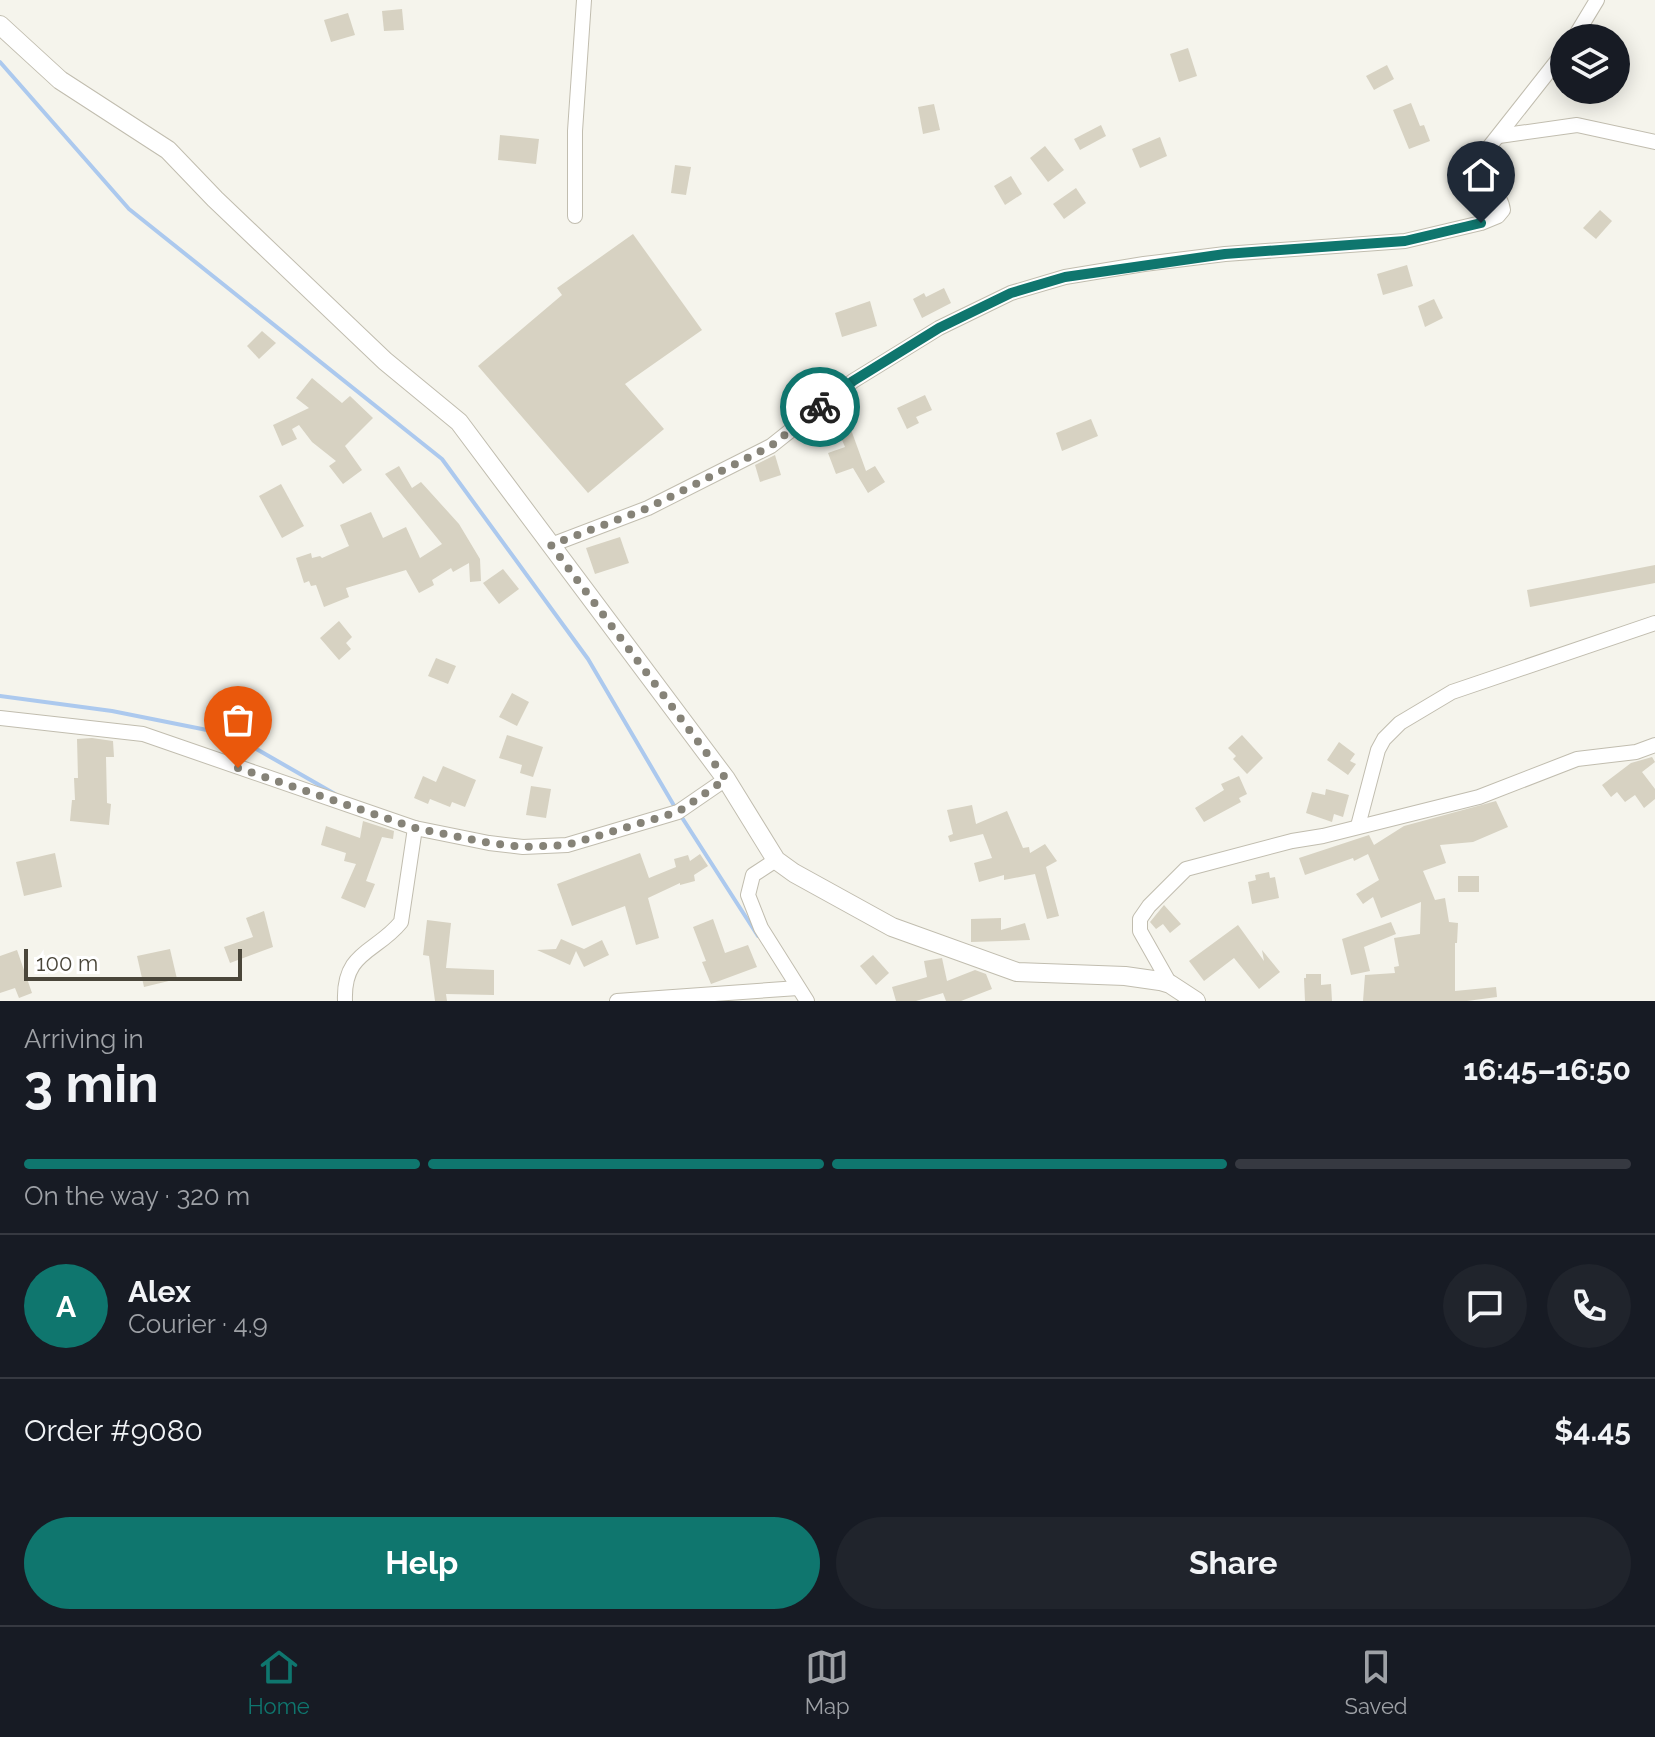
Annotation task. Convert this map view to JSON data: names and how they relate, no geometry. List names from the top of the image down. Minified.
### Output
{"scale_bar":"100 m","page":{"scale":"100 m","heading":["3 min","Arriving in","16:45–16:50"],"panel":["Alex","Courier · 4.9","Order #9080","$4.45"],"bar":"On the way · 320 m","round":"A","buttons":["Help","Share"],"tabs":["Home","Map","Saved"]}}
